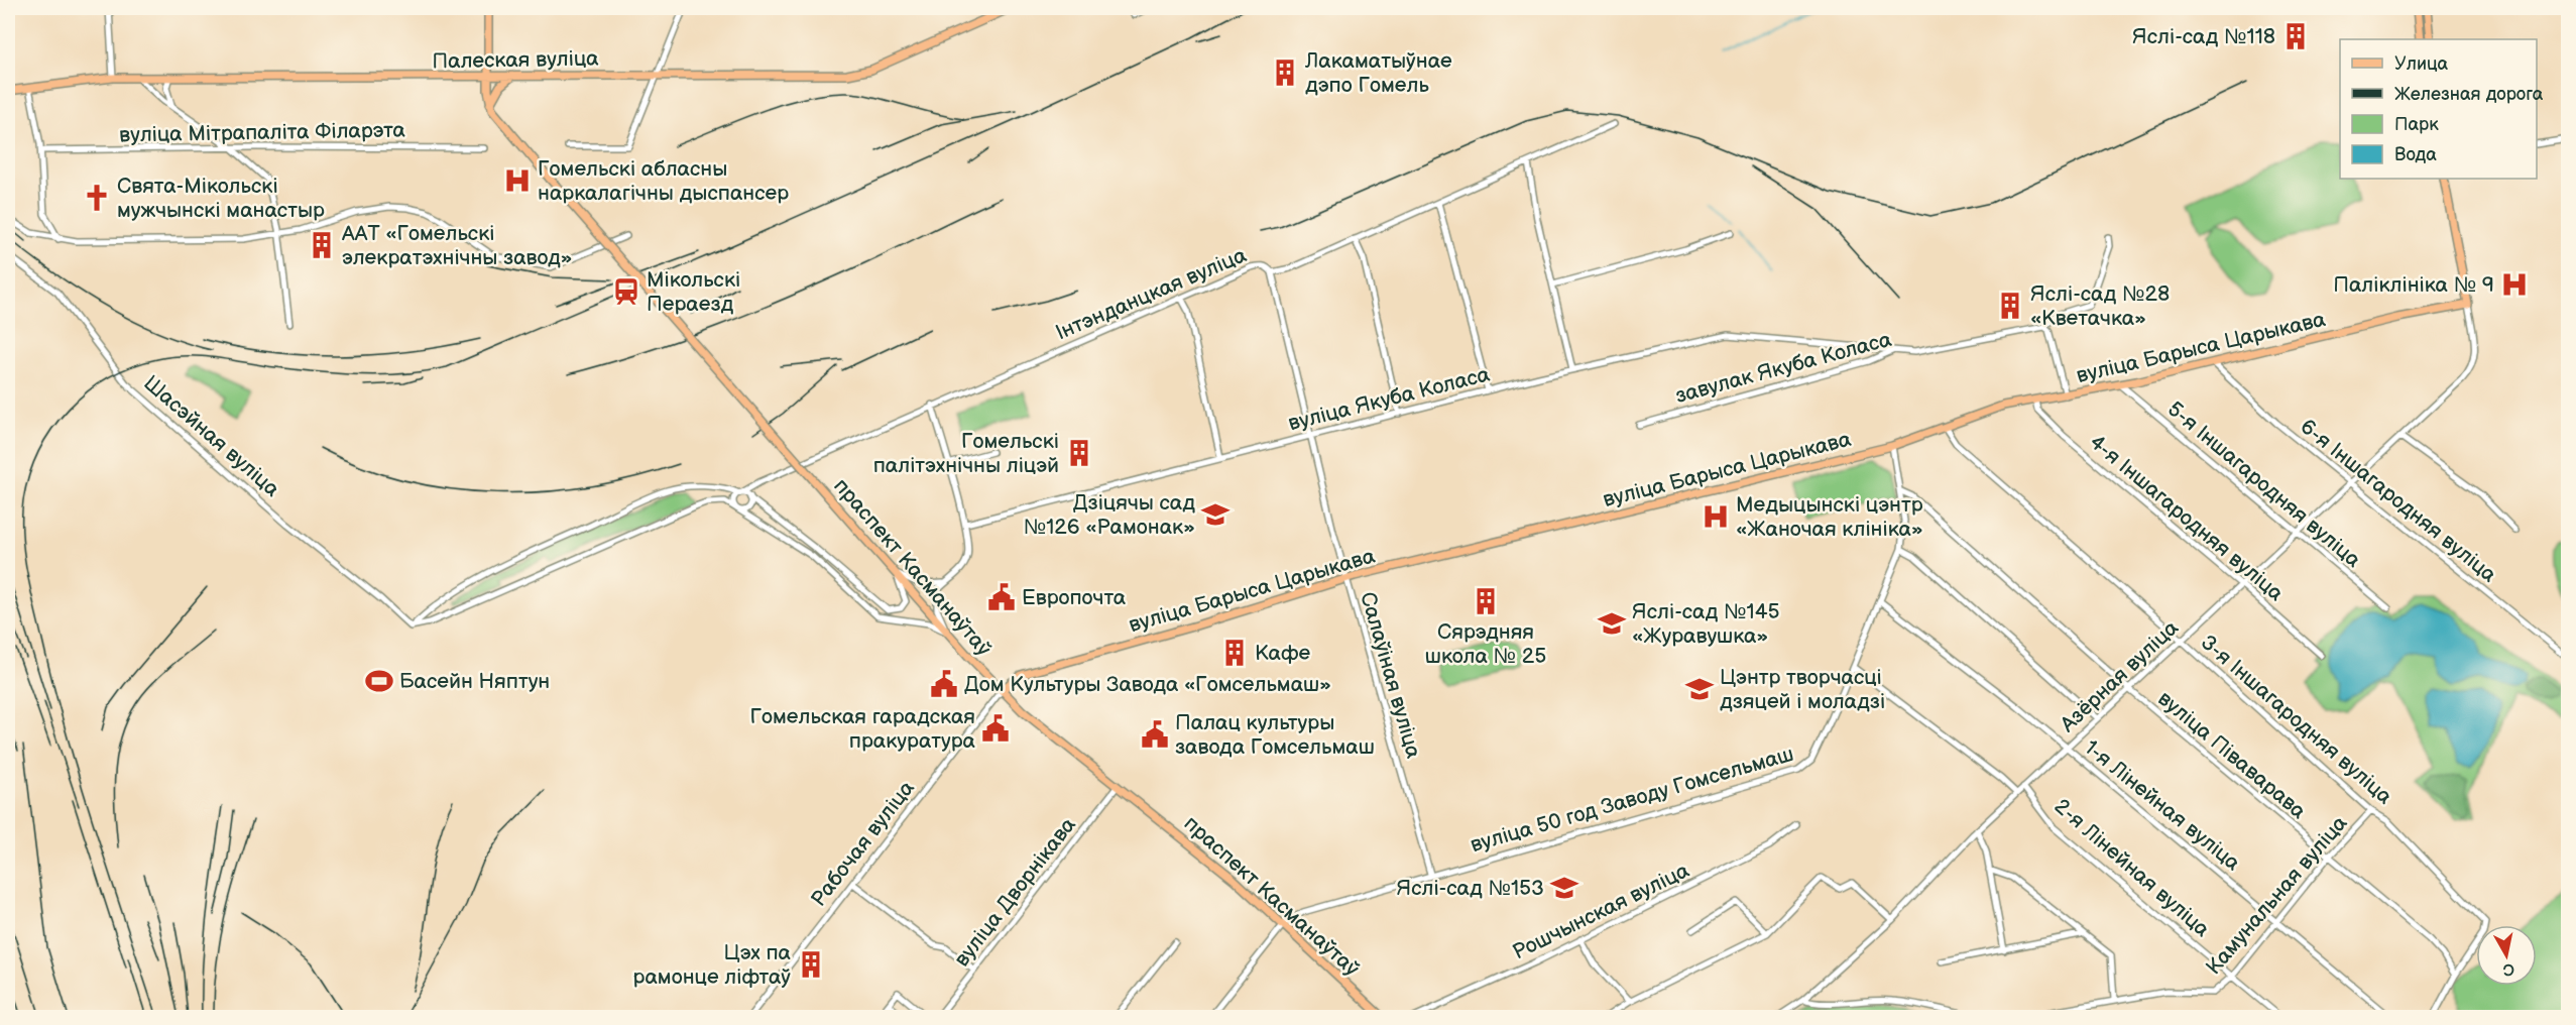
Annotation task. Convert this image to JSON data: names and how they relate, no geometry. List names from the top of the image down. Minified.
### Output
{"streets":{"main road":["Палеская вуліца","вуліца Барыса Царыкава","праспект Касманаўтаў"],"street":["вуліца Мітрапаліта Філарэта","Інтэнданцкая вуліца","завулак Якуба Коласа","вуліца Якуба Коласа","Шасэйная вуліца","5-я Іншагародняя вуліца","6-я Іншагародняя вуліца","4-я Іншагародняя вуліца","Салаўіная вуліца","Азёрная вуліца","3-я Іншагародняя вуліца","вуліца Піваварава","вуліца 50 год Заводу Гомсельмаш","1-я Лінейная вуліца","Рабочая вуліца","2-я Лінейная вуліца","вуліца Дворнікава","Камунальная вуліца","Рошчынская вуліца"]},"crossings":[["Палеская вуліца","праспект Касманаўтаў"],["Інтэнданцкая вуліца","Салаўіная вуліца"],["вуліца Барыса Царыкава","5-я Іншагародняя вуліца"],["вуліца Барыса Царыкава","6-я Іншагародняя вуліца"],["вуліца Барыса Царыкава","4-я Іншагародняя вуліца"],["вуліца Барыса Царыкава","праспект Касманаўтаў"],["вуліца Барыса Царыкава","Салаўіная вуліца"],["вуліца Барыса Царыкава","Азёрная вуліца"],["вуліца Барыса Царыкава","3-я Іншагародняя вуліца"],["вуліца Барыса Царыкава","вуліца 50 год Заводу Гомсельмаш"],["вуліца Барыса Царыкава","Рабочая вуліца"],["завулак Якуба Коласа","вуліца Якуба Коласа"],["вуліца Якуба Коласа","Салаўіная вуліца"],["5-я Іншагародняя вуліца","Азёрная вуліца"],["6-я Іншагародняя вуліца","Азёрная вуліца"],["4-я Іншагародняя вуліца","Азёрная вуліца"],["праспект Касманаўтаў","вуліца 50 год Заводу Гомсельмаш"],["праспект Касманаўтаў","Рабочая вуліца"],["праспект Касманаўтаў","вуліца Дворнікава"],["Салаўіная вуліца","вуліца 50 год Заводу Гомсельмаш"],["Азёрная вуліца","3-я Іншагародняя вуліца"],["Азёрная вуліца","вуліца Піваварава"],["Азёрная вуліца","1-я Лінейная вуліца"],["Азёрная вуліца","2-я Лінейная вуліца"],["3-я Іншагародняя вуліца","вуліца Піваварава"],["3-я Іншагародняя вуліца","Камунальная вуліца"],["вуліца Піваварава","вуліца 50 год Заводу Гомсельмаш"],["вуліца Піваварава","Камунальная вуліца"],["вуліца 50 год Заводу Гомсельмаш","1-я Лінейная вуліца"],["1-я Лінейная вуліца","Камунальная вуліца"],["2-я Лінейная вуліца","Камунальная вуліца"]],"places":{"building":["Яслі-сад №118","Лакаматыўнае дэпо Гомель","ААТ «Гомельскі элекратэхнічны завод»","Яслі-сад №28 «Кветачка»","Гомельскі палітэхнічны ліцэй","Сярэдняя школа № 25","Кафе","Цэх па рамонце ліфтаў"],"hospital":["Гомельскі абласны наркалагічны дыспансер","Паліклініка № 9","Медыцынскі цэнтр «Жаночая клініка»"],"church":["Свята-Мікольскі мужчынскі манастыр"],"station":["Мікольскі Пераезд"],"school or university":["Дзіцячы сад №126 «Рамонак»","Яслі-сад №145 «Журавушка»","Цэнтр творчасці дзяцей і моладзі","Яслі-сад №153"],"public building":["Европочта","Дом Культуры Завода «Гомсельмаш»","Гомельская гарадская пракуратура","Палац культуры завода Гомсельмаш"],"sports":["Басейн Няптун"]},"legend":["Улица","Железная дорога","Парк","Вода"],"north":"bottom"}
